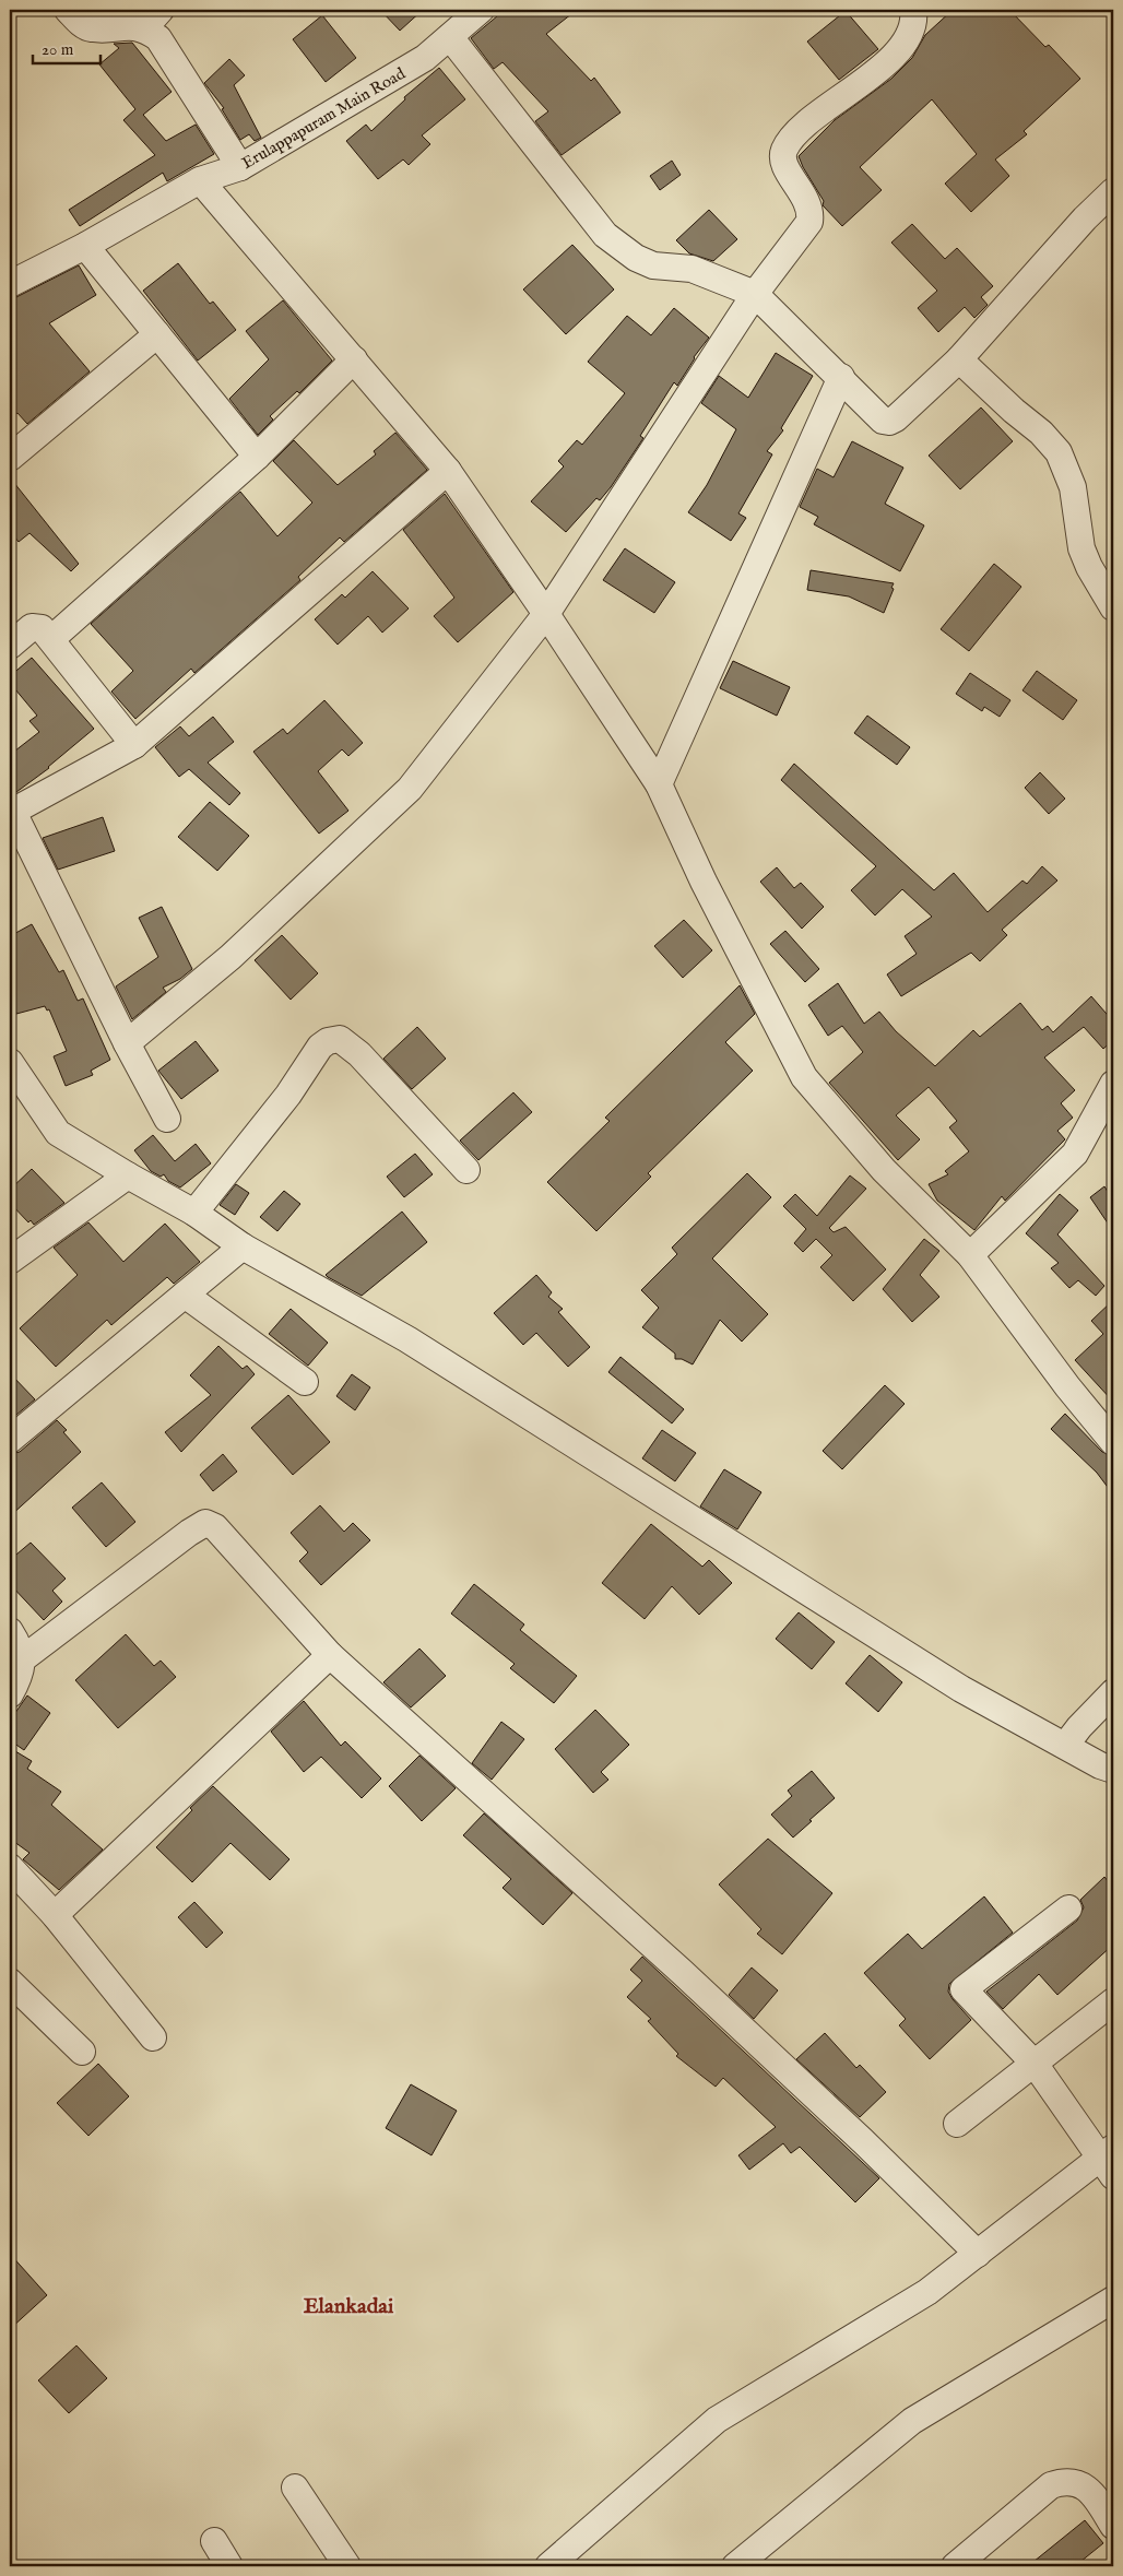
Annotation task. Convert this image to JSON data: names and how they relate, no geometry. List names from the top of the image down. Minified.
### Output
{"streets":{"street":["Erulappapuram Main Road"]},"districts":["Elankadai"],"scale_bar":"20 m"}
